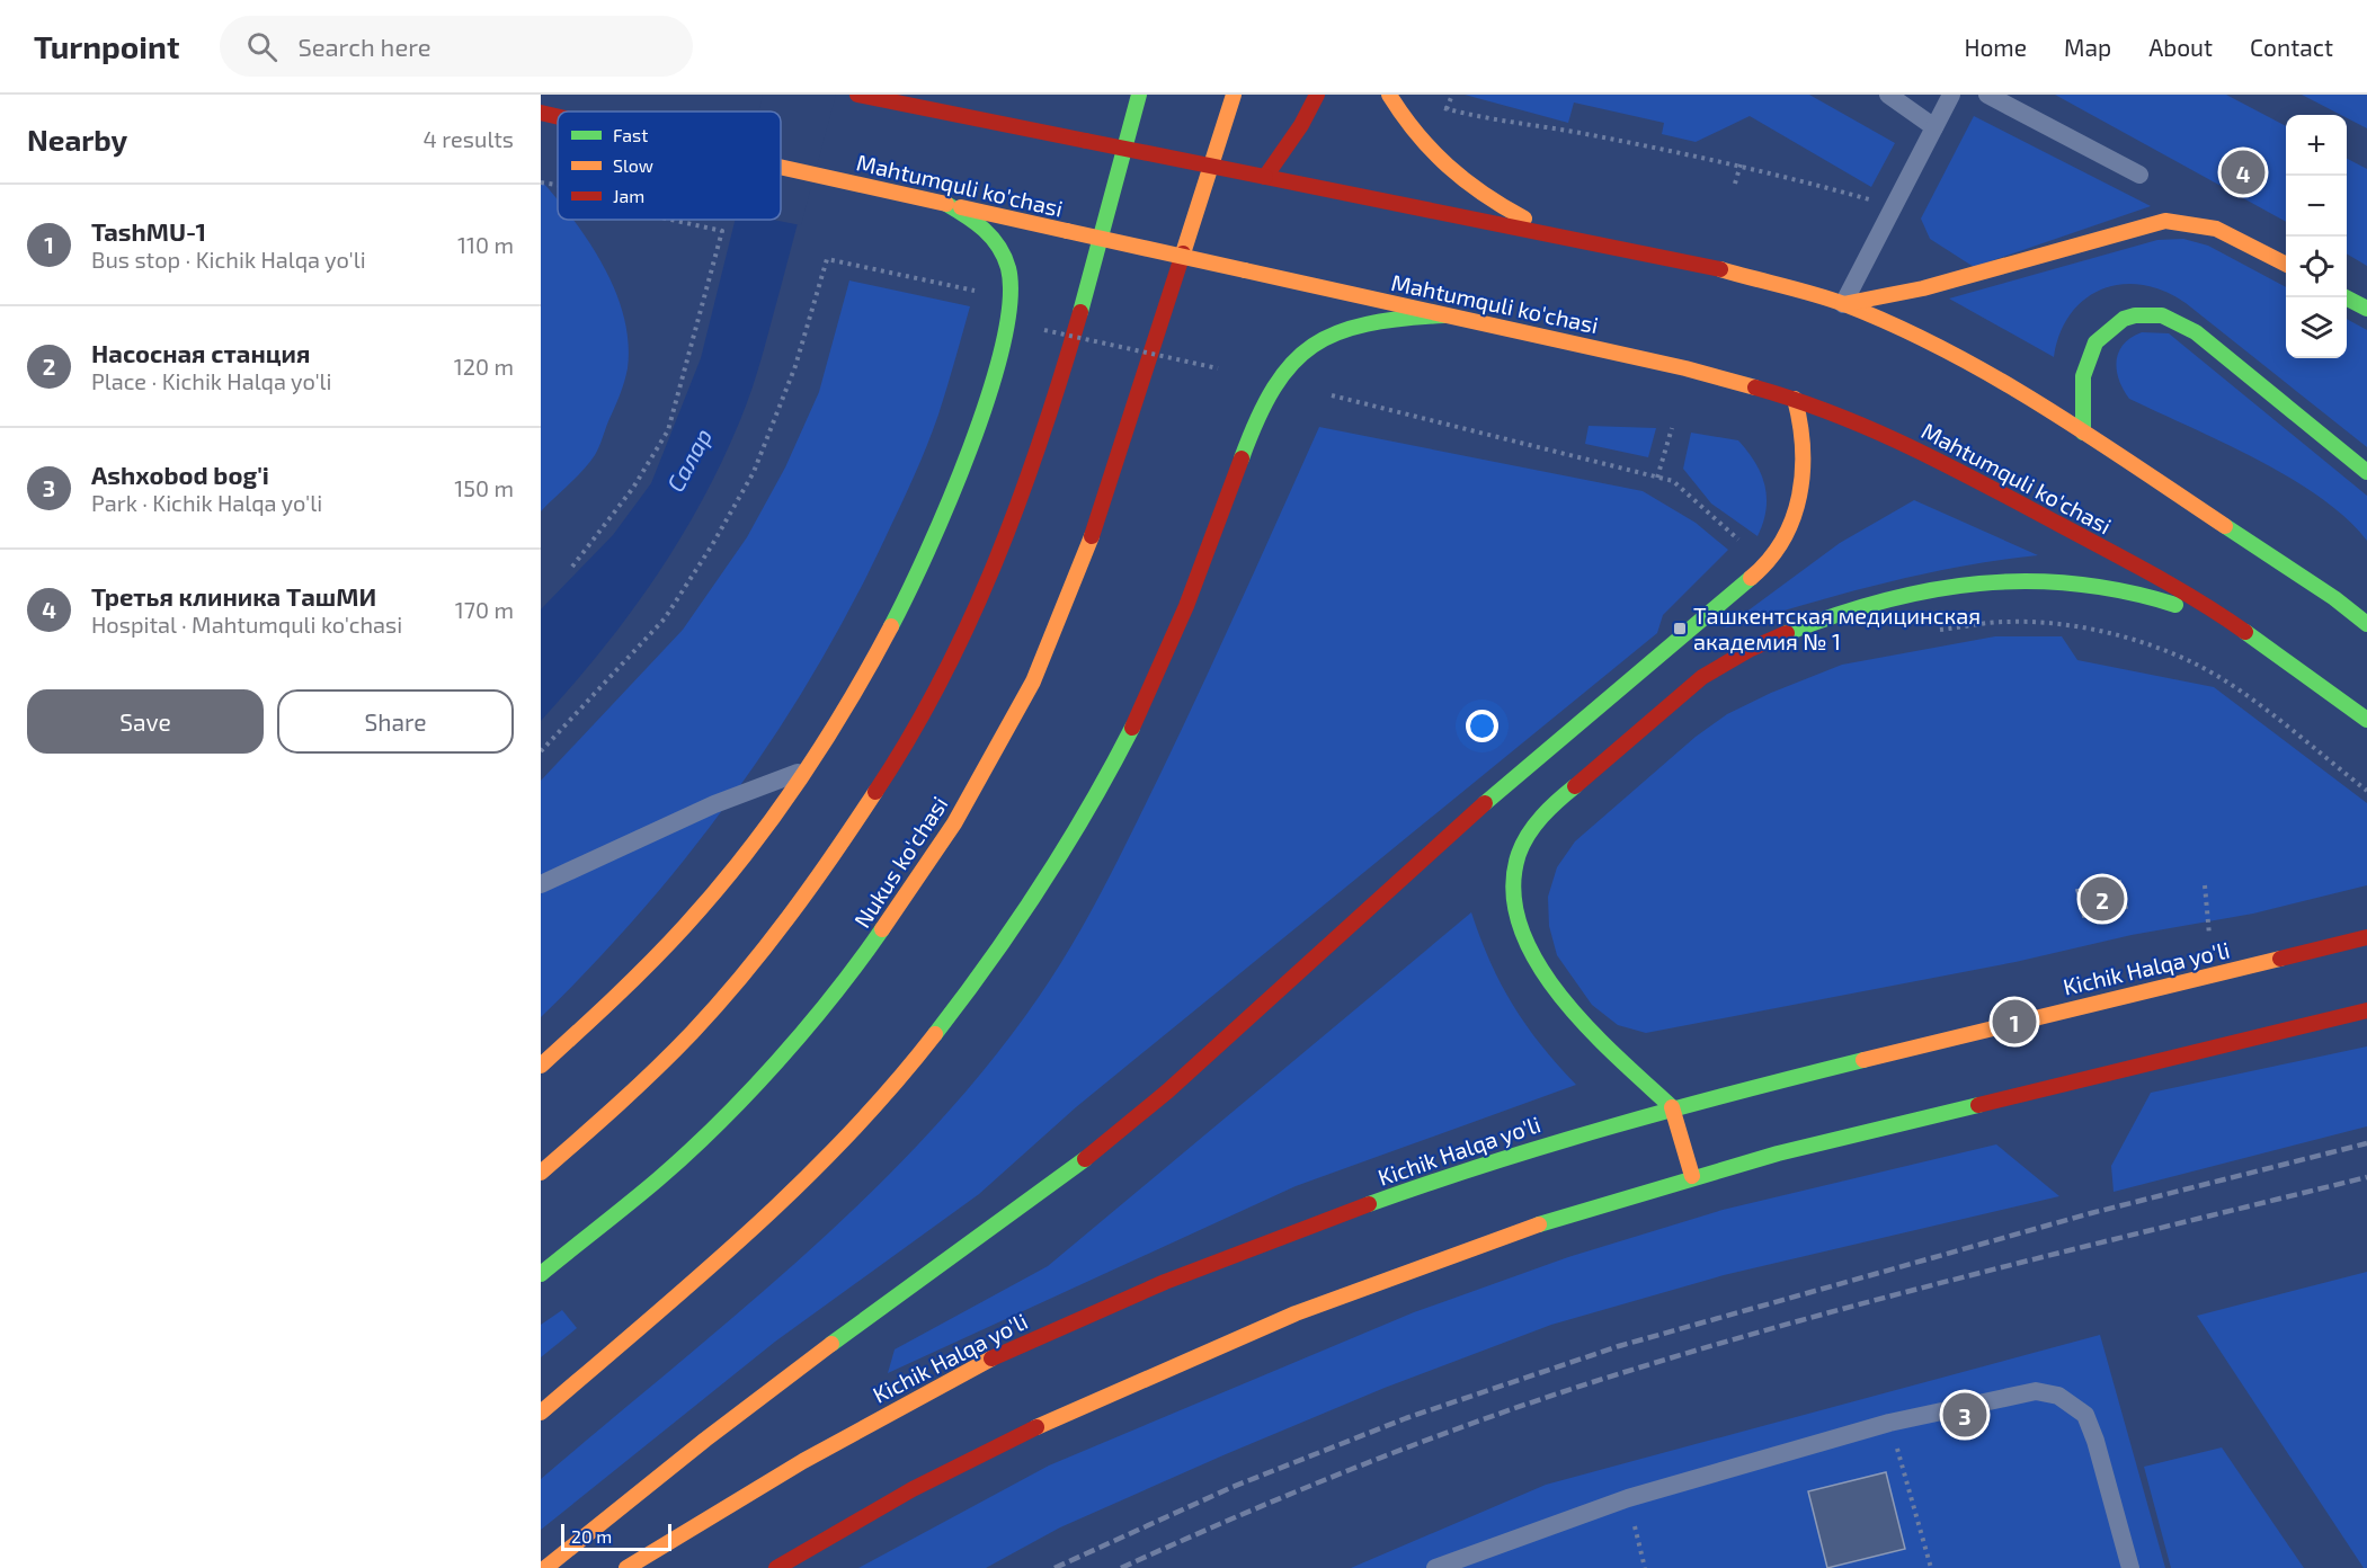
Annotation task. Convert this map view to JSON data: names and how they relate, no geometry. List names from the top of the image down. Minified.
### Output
{"streets":{"main road":["Mahtumquli ko'chasi","Nukus ko'chasi","Kichik Halqa yo'li"]},"water":["Салар"],"places":{"transit":["Ташкентская медицинская академия № 1"]},"legend":["Fast","Slow","Jam"],"scale_bar":"20 m","page":{"header":"Turnpoint","search":"Search here","nav":["Home","Map","About","Contact"],"heading":["Nearby","4 results"],"map_buttons":["+","−"],"pins":["4","2","1","3"],"list":[{"mark":"1","name":"TashMU-1","note":"Bus stop · Kichik Halqa yo'li","value":"110 m"},{"mark":"2","name":"Насосная станция","note":"Place · Kichik Halqa yo'li","value":"120 m"},{"mark":"3","name":"Ashxobod bog'i","note":"Park · Kichik Halqa yo'li","value":"150 m"},{"mark":"4","name":"Третья клиника ТашМИ","note":"Hospital · Mahtumquli ko'chasi","value":"170 m"}],"buttons":["Save","Share"],"scale":"20 m"}}
